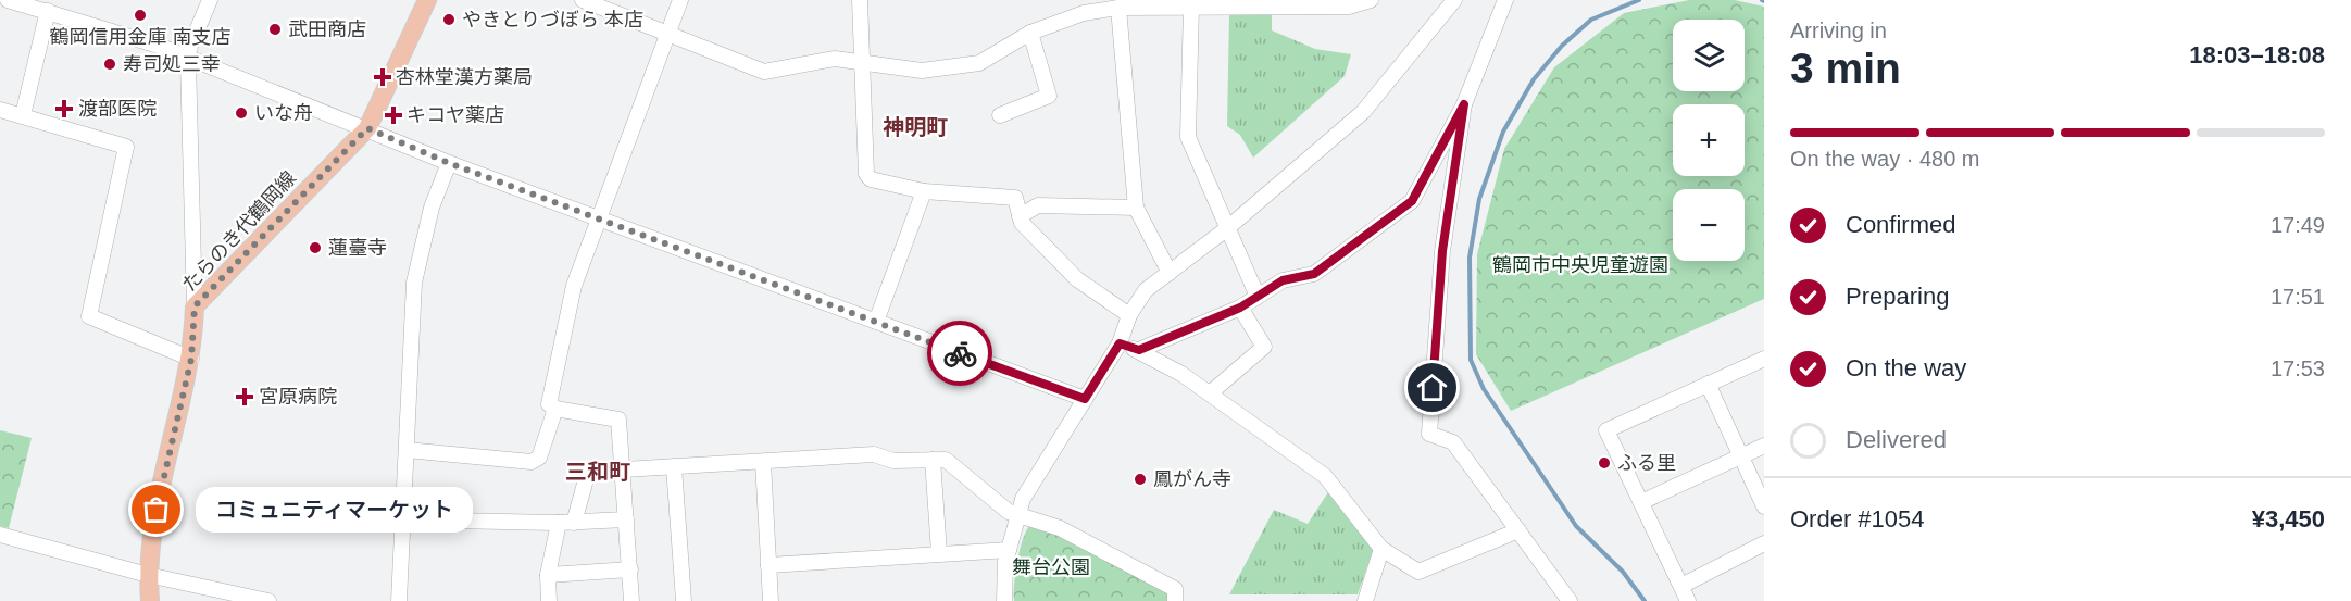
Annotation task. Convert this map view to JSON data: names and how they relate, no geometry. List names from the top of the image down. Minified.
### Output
{"streets":{"main road":["たらのき代鶴岡線"]},"districts":["神明町","三和町"],"parks":["鶴岡市中央児童遊園","舞台公園"],"places":{"other":["鶴岡信用金庫 南支店","やきとりづぼら 本店","武田商店","寿司処三幸","いな舟","蓮臺寺","ふる里","鳳がん寺","コミュニティマーケット"],"health":["杏林堂漢方薬局","渡部医院","キコヤ薬店","宮原病院"]},"page":{"heading":["3 min","Arriving in","18:03–18:08"],"panel":["Order #1054","¥3,450"],"map_buttons":["+","−"],"bar":"On the way · 480 m","list":[["Confirmed","17:49"],["Preparing","17:51"],["On the way","17:53"],"Delivered"],"bubble":"コミュニティマーケット"}}
